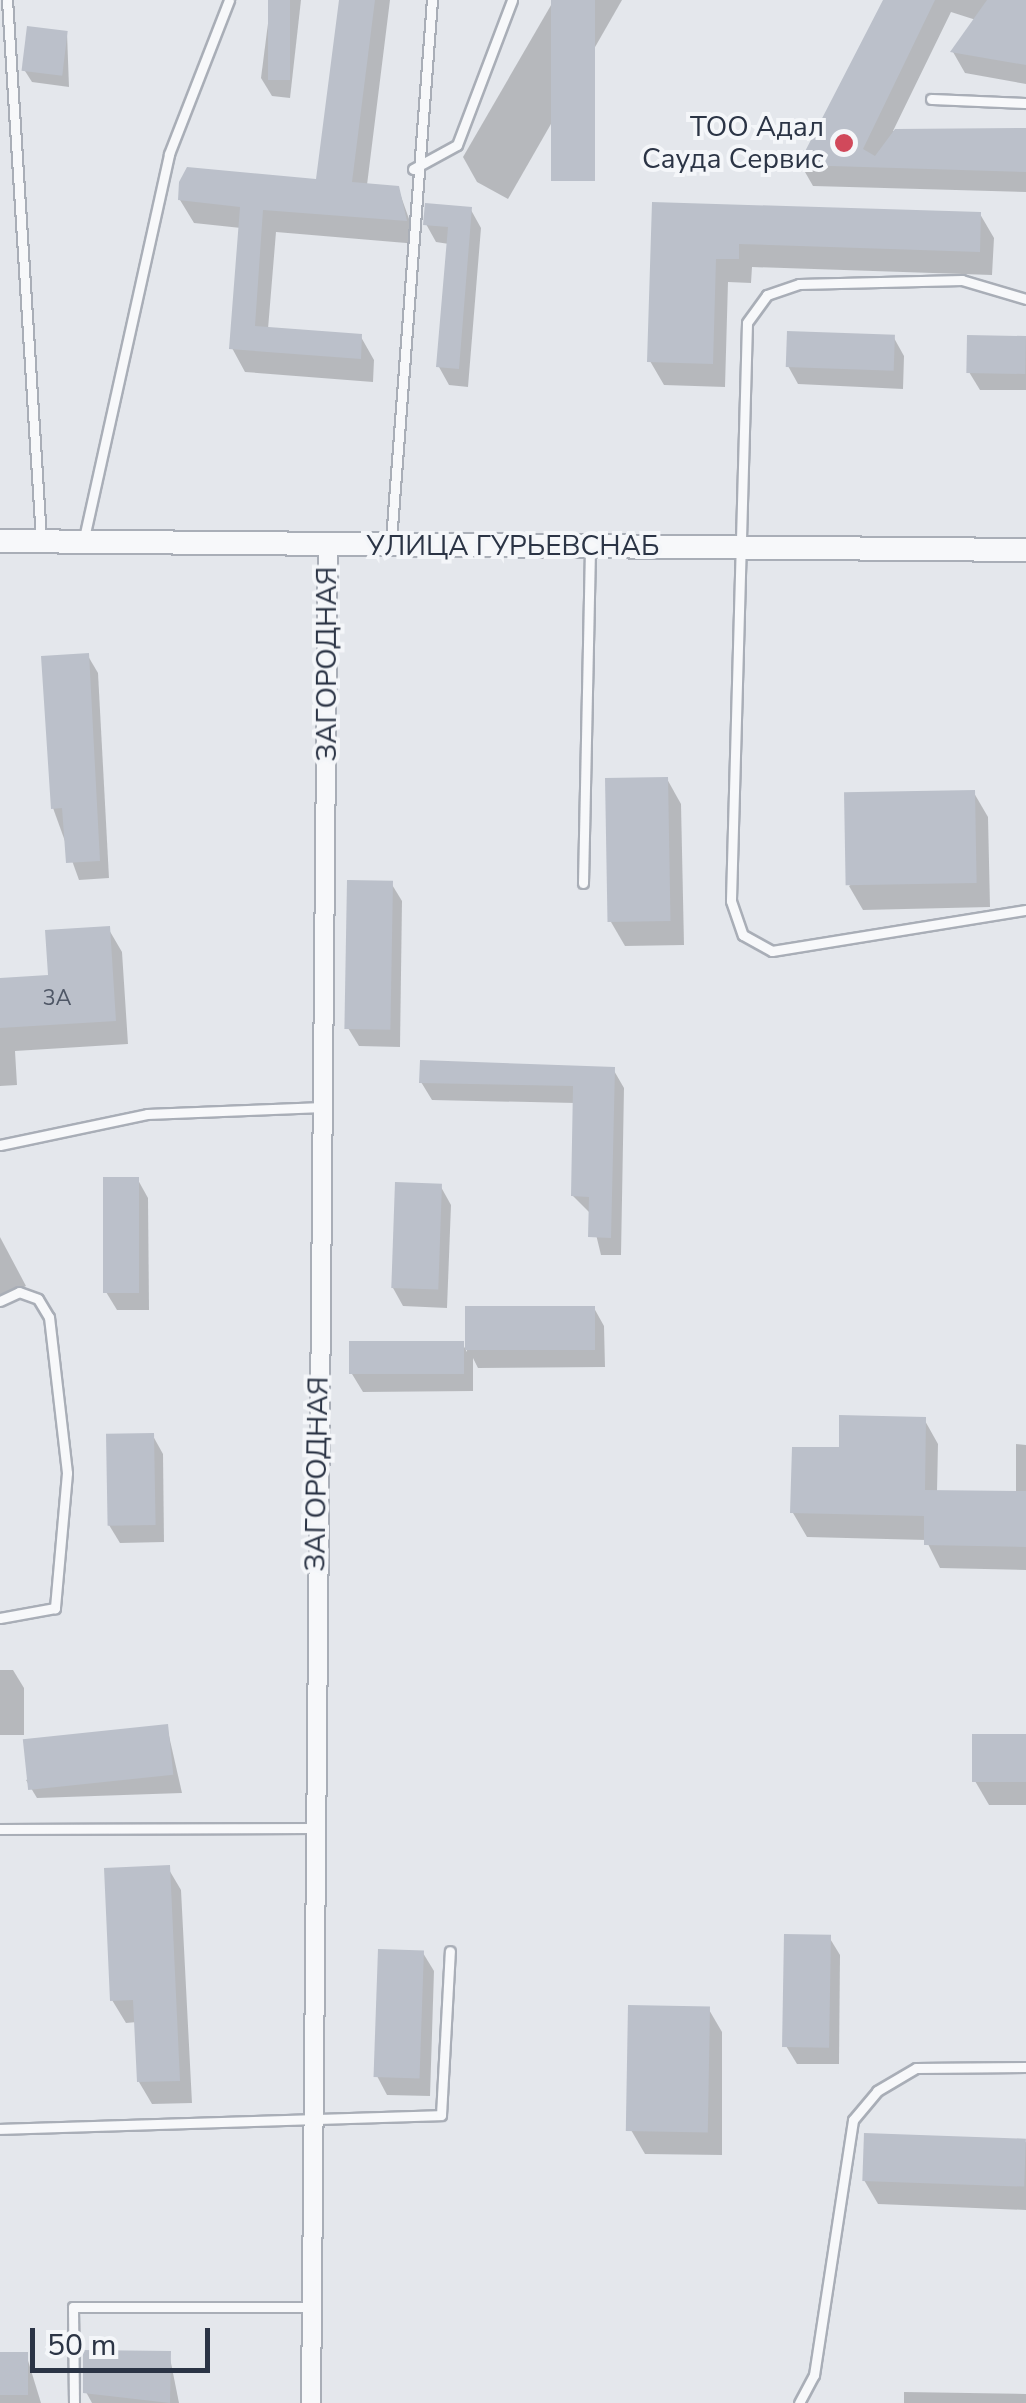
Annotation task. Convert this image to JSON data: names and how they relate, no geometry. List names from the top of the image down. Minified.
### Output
{"streets":{"street":["УЛИЦА ГУРЬЕВСНАБ","ЗАГОРОДНАЯ"]},"crossings":[["УЛИЦА ГУРЬЕВСНАБ","ЗАГОРОДНАЯ"]],"places":["ТОО Адал Сауда Сервис"],"house_numbers":["3А"],"scale_bar":"50 m"}
